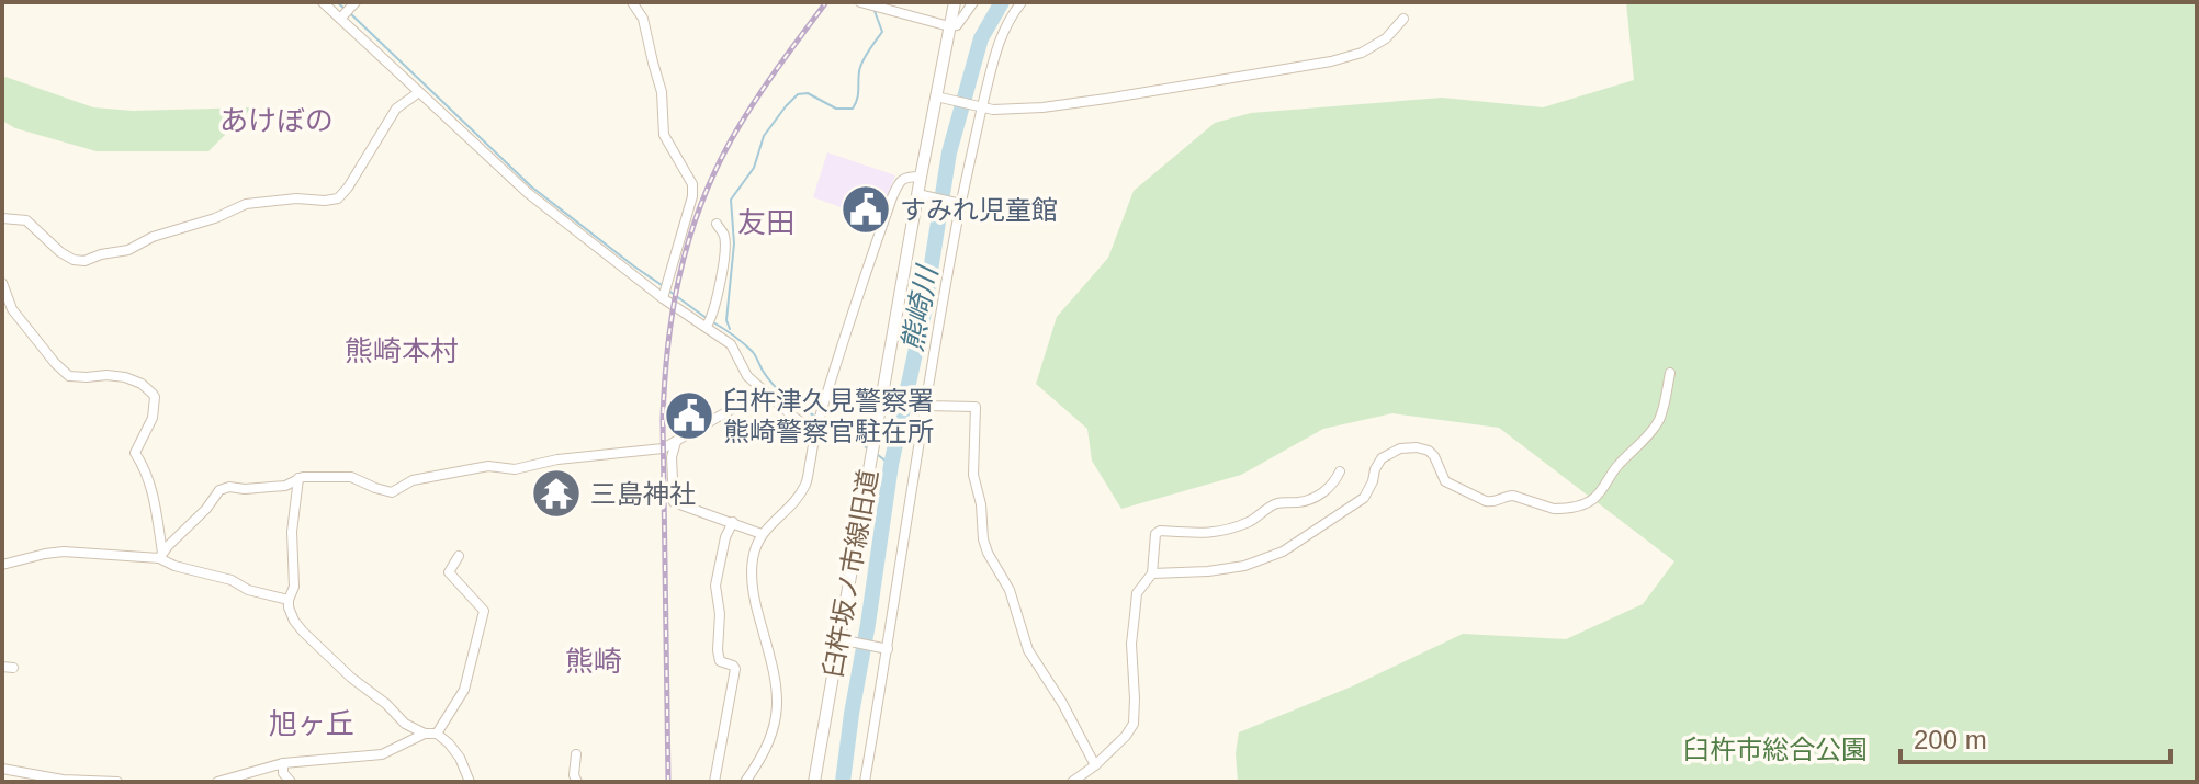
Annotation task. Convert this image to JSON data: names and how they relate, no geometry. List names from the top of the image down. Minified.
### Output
{"streets":{"street":["臼杵坂ノ市線旧道"]},"districts":["あけぼの","友田","熊崎本村","熊崎","旭ヶ丘"],"water":["熊崎川"],"parks":["臼杵市総合公園"],"places":{"public building":["すみれ児童館","臼杵津久見警察署 熊崎警察官駐在所"],"temple":["三島神社"]},"scale_bar":"200 m"}
